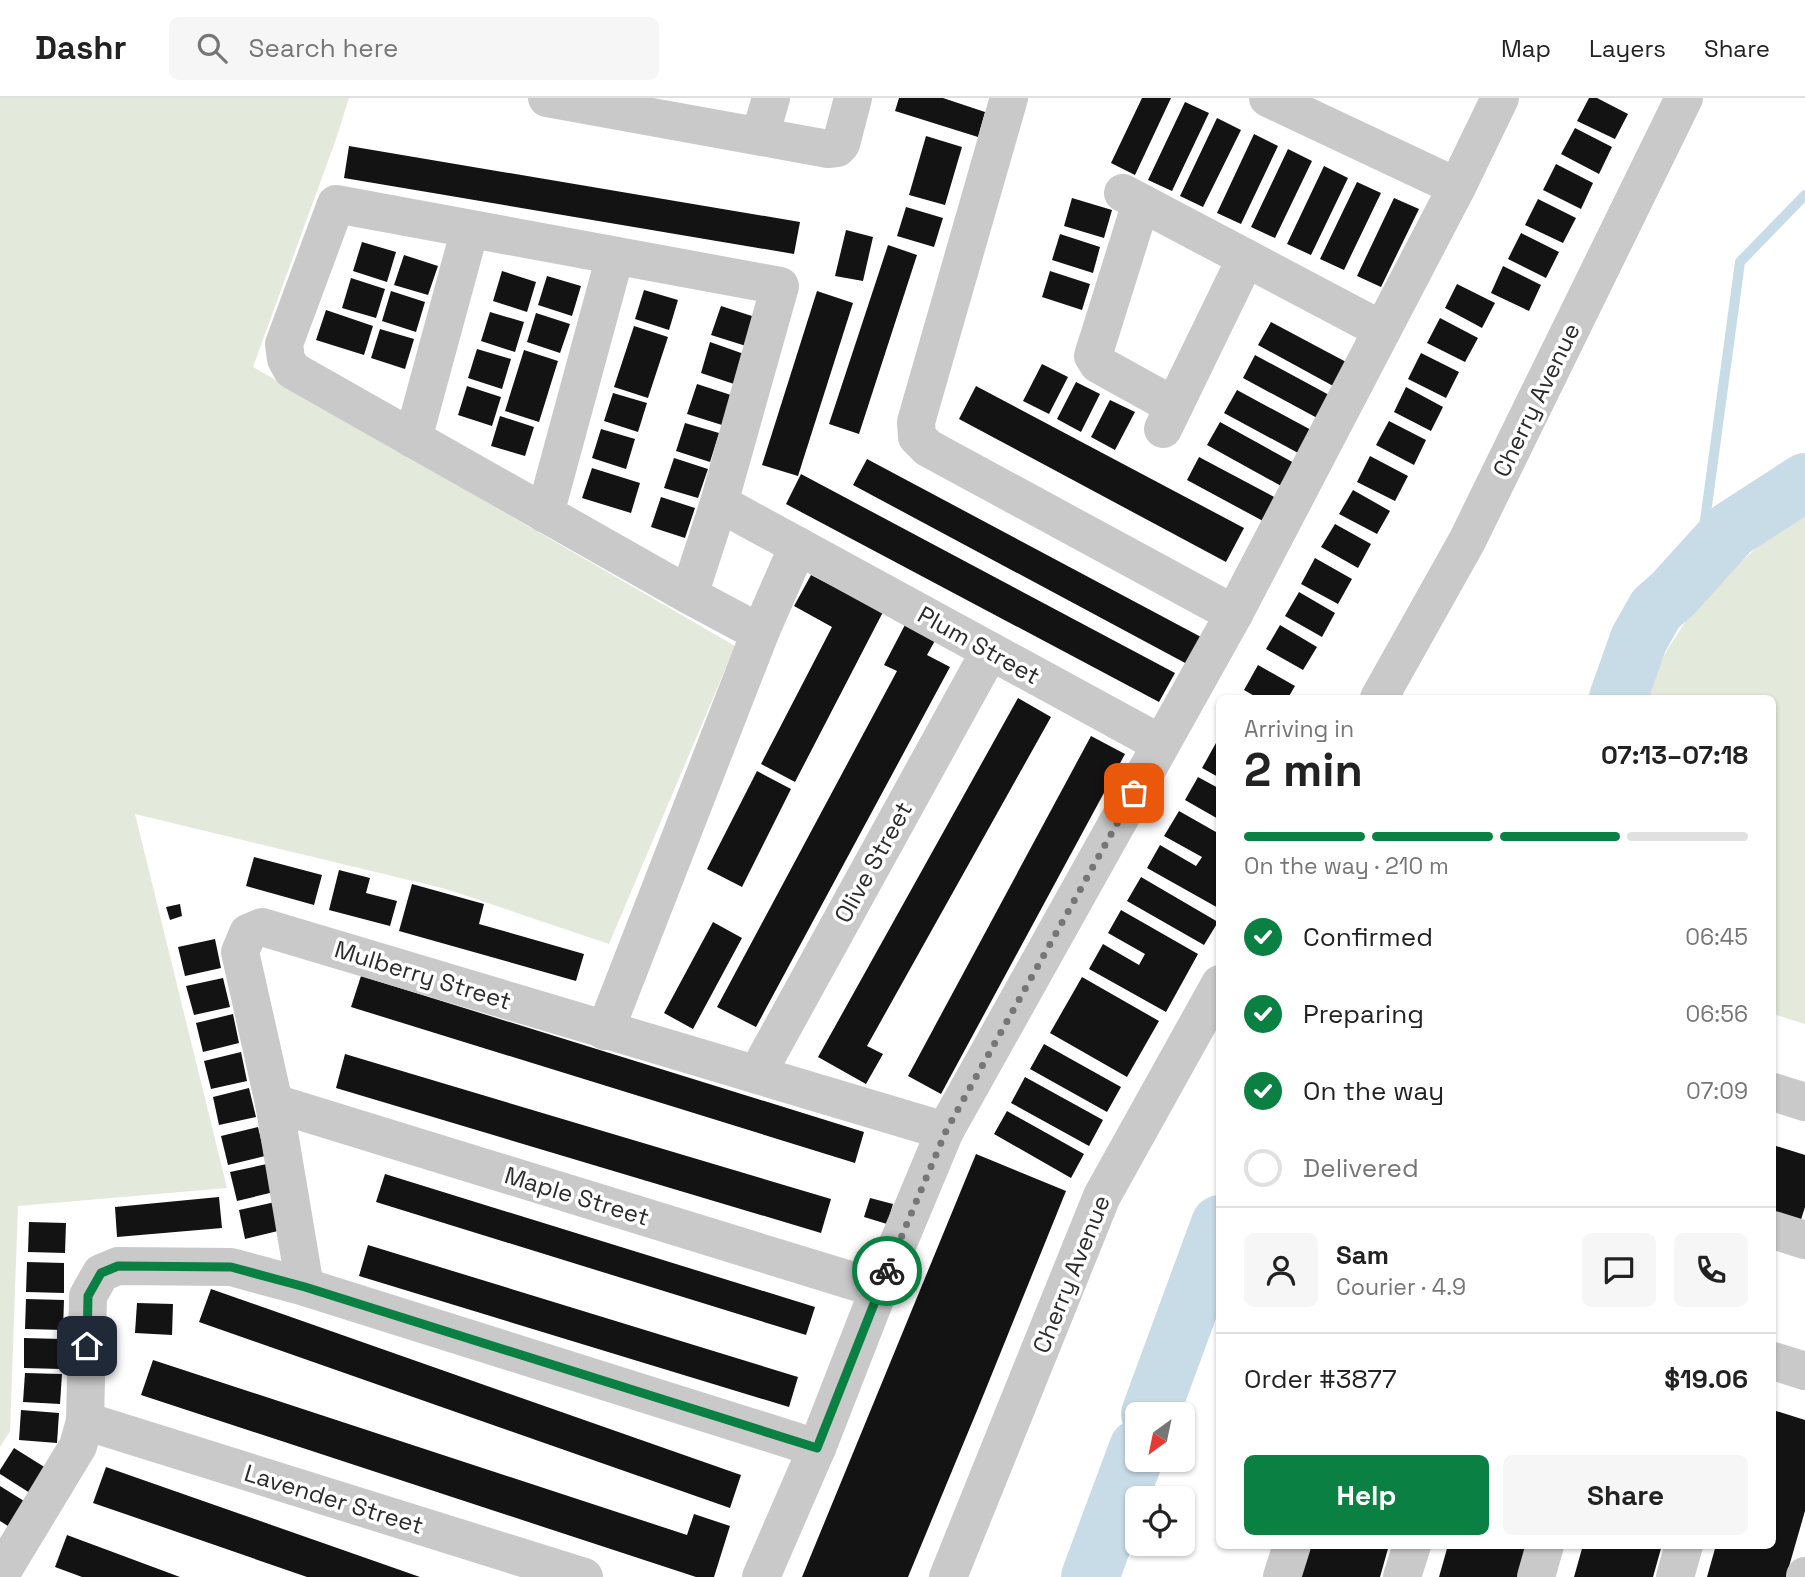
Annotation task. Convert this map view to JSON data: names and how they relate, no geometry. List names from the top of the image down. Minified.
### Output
{"streets":{"street":["Cherry Avenue","Plum Street","Olive Street","Mulberry Street","Maple Street","Lavender Street"]},"crossings":[["Plum Street","Olive Street"],["Olive Street","Mulberry Street"],["Mulberry Street","Maple Street"]],"north":"bottom left","page":{"header":"Dashr","search":"Search here","nav":["Map","Layers","Share"],"heading":["2 min","Arriving in","07:13–07:18"],"panel":["Sam","Courier · 4.9","Order #3877","$19.06"],"bar":"On the way · 210 m","list":[["Confirmed","06:45"],["Preparing","06:56"],["On the way","07:09"],"Delivered"],"buttons":["Help","Share"]}}
